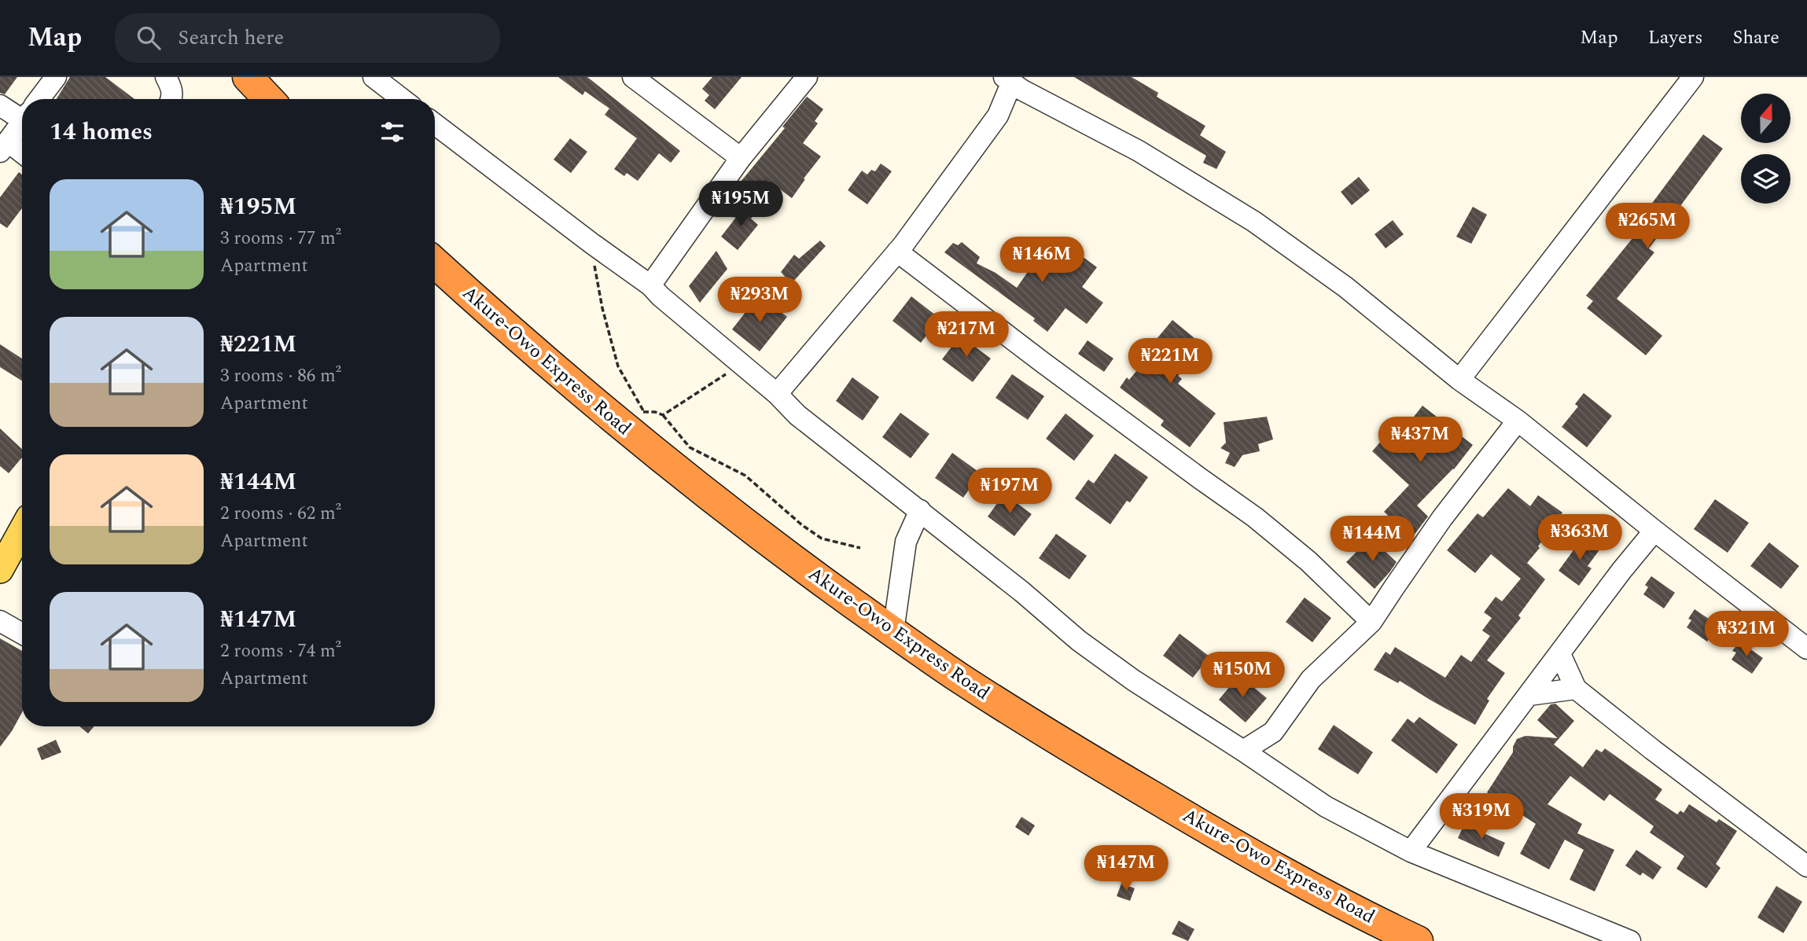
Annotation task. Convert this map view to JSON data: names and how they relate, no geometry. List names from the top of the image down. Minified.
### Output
{"streets":{"highway":["Akure-Owo Express Road"]},"north":"top","page":{"header":"Map","search":"Search here","nav":["Map","Layers","Share"],"heading":"14 homes","list":[{"name":"₦195M","note":"3 rooms · 77 m² · Apartment"},{"name":"₦221M","note":"3 rooms · 86 m² · Apartment"},{"name":"₦144M","note":"2 rooms · 62 m² · Apartment"},{"name":"₦147M","note":"2 rooms · 74 m² · Apartment"}],"price":["₦195M","₦265M","₦146M","₦293M","₦217M","₦221M","₦437M","₦197M","₦363M","₦144M","₦321M","₦150M","₦319M","₦147M"]}}
